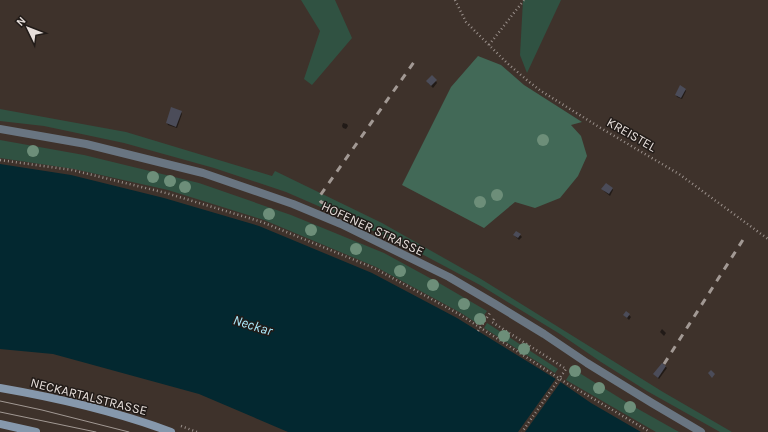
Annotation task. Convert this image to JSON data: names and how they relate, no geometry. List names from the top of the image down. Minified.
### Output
{"streets":{"main road":["NECKARTALSTRASSE"],"street":["HOFENER STRASSE"],"path":["KREISTEL"]},"water":["Neckar"],"north":"top left"}
